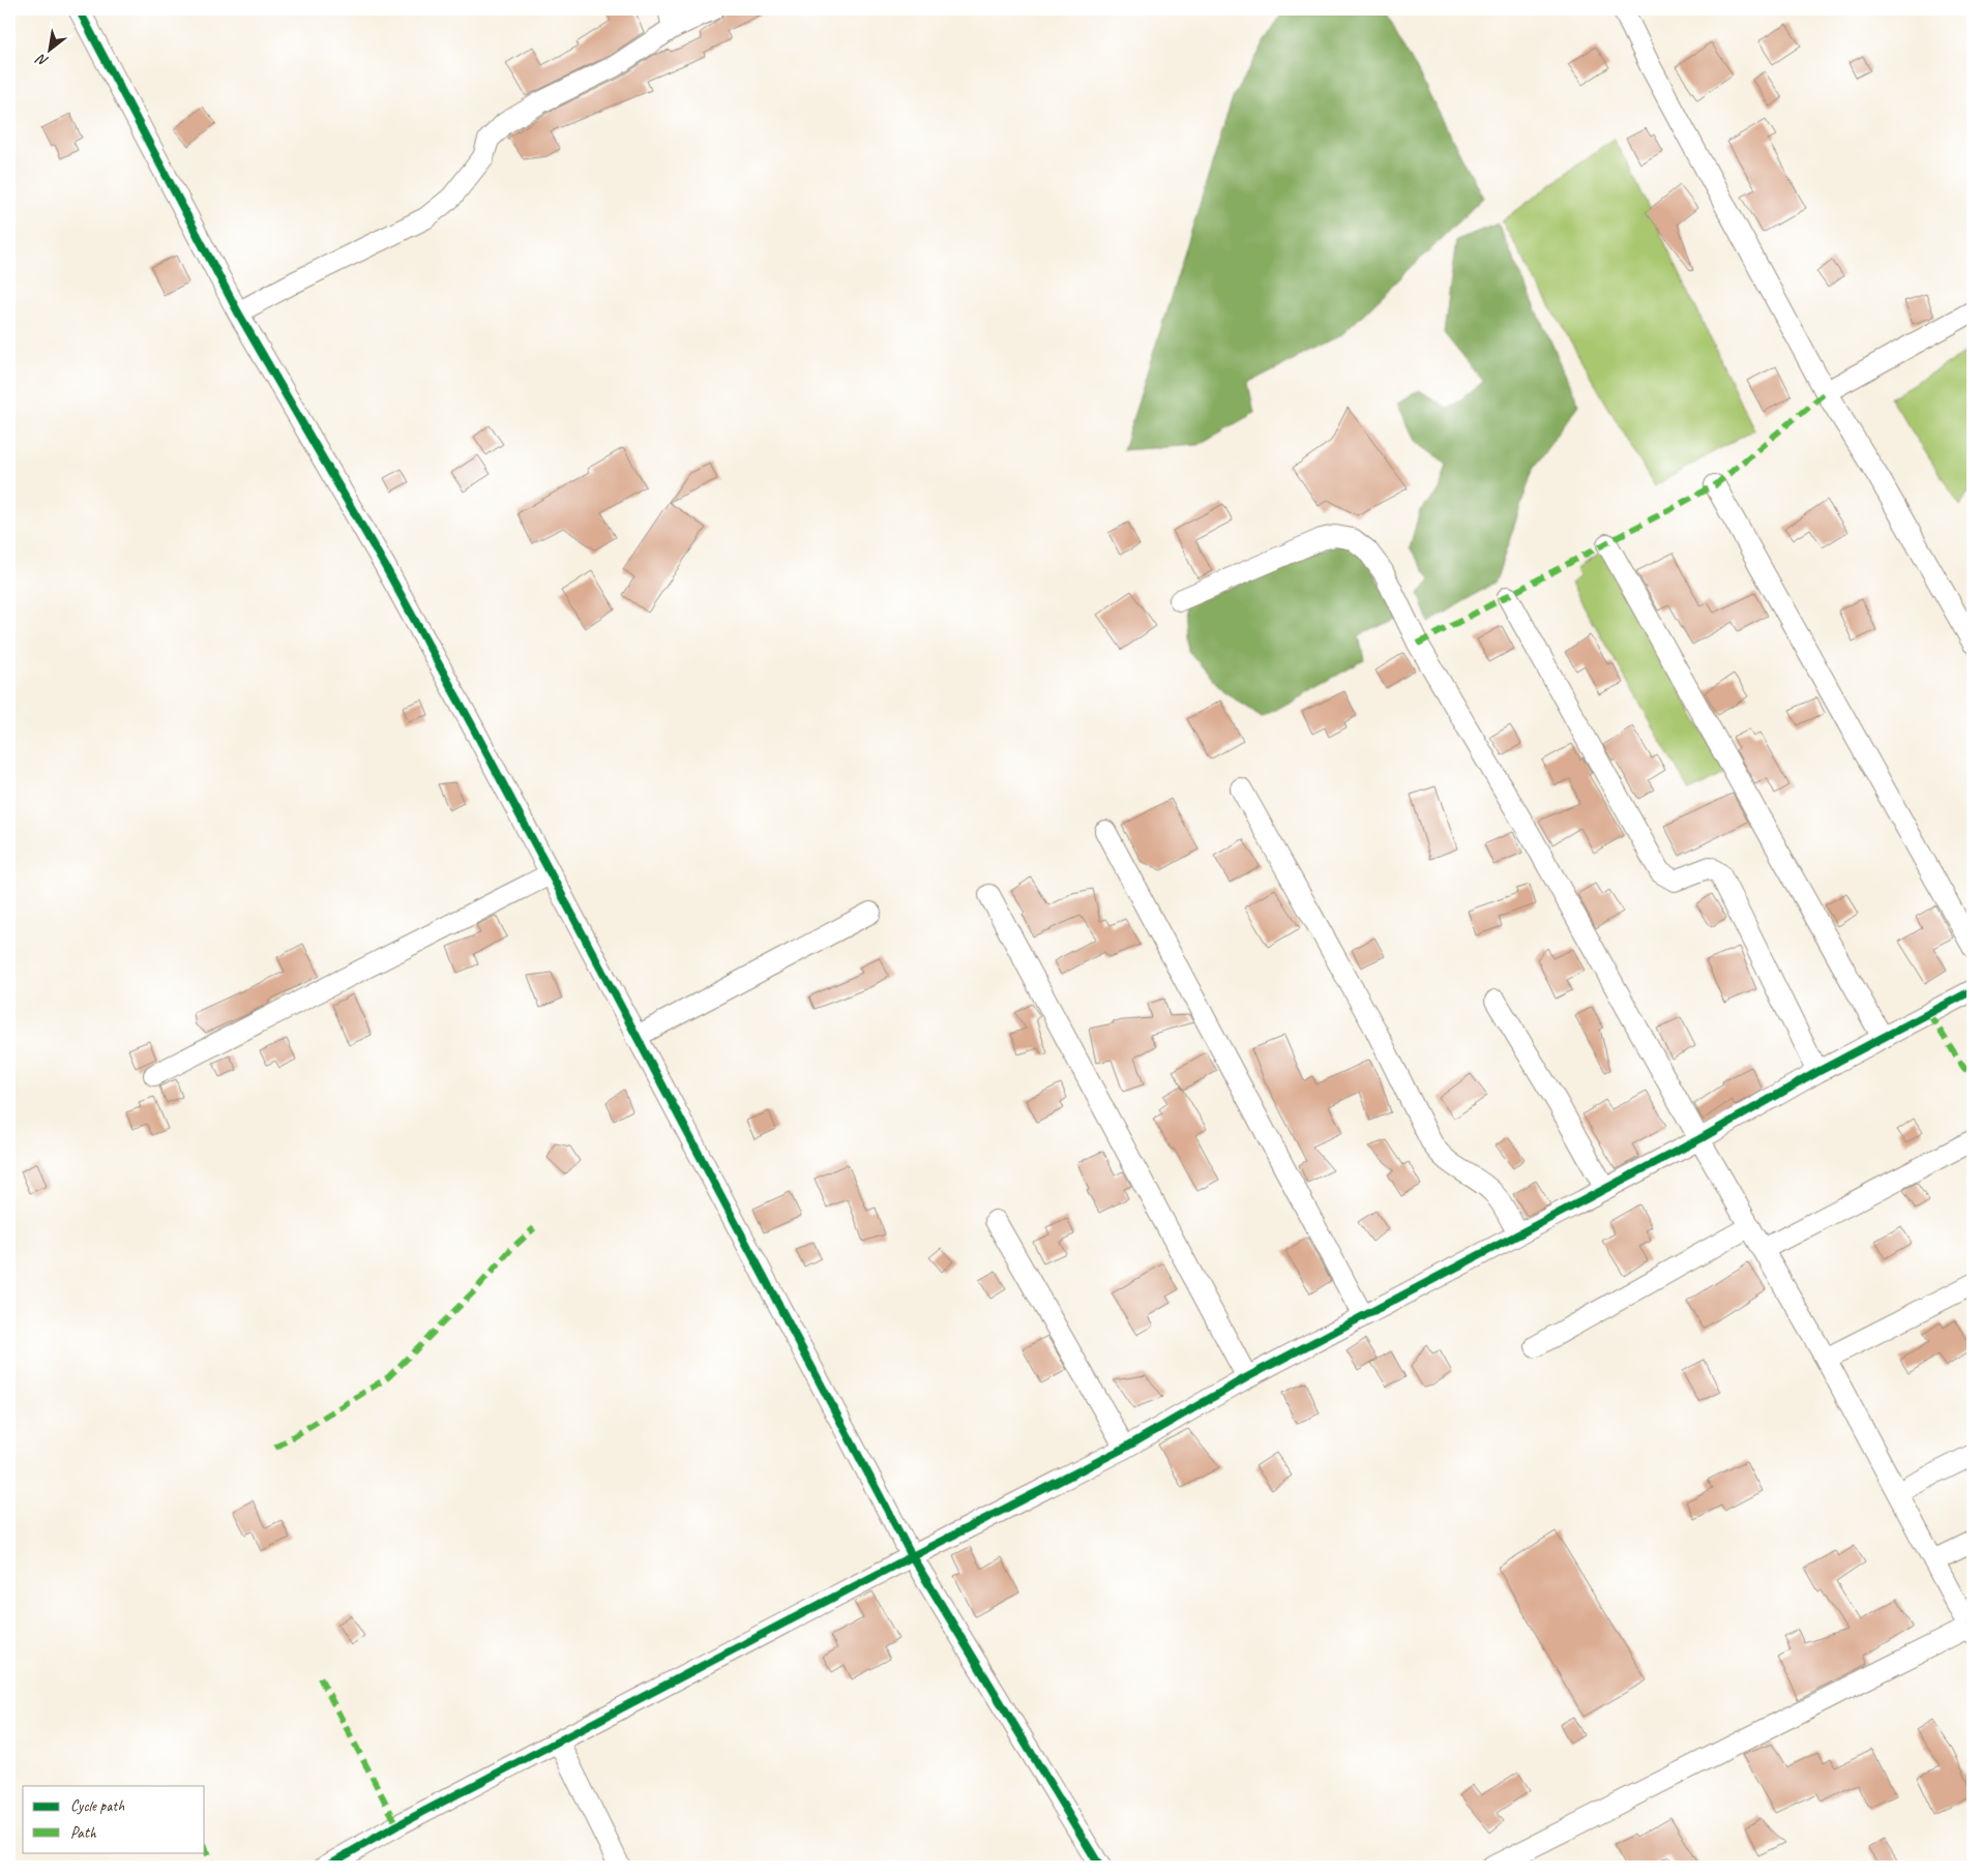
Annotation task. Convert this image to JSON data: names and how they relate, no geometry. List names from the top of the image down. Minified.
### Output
{"legend":["Cycle path","Path"],"north":"bottom left"}
